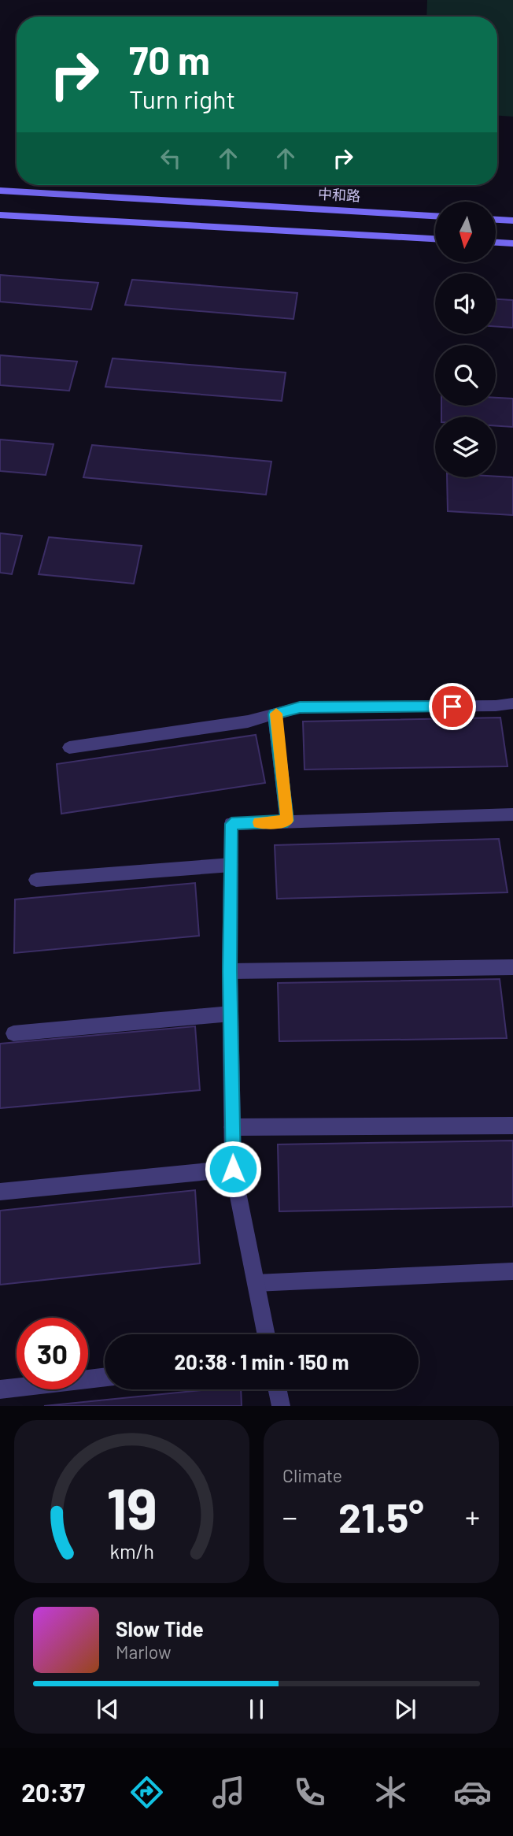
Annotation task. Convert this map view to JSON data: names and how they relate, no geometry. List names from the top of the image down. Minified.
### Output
{"streets":{"main road":["中和路"]},"north":"bottom","page":{"turn":["70 m","Turn right"],"limit":"30","trip":"20:38 · 1 min · 150 m","tile":"Climate","heat":["−","21.5°","+"],"song":["Slow Tide","Marlow"],"tabs":"20:37","gauge":["19","km/h"]}}
